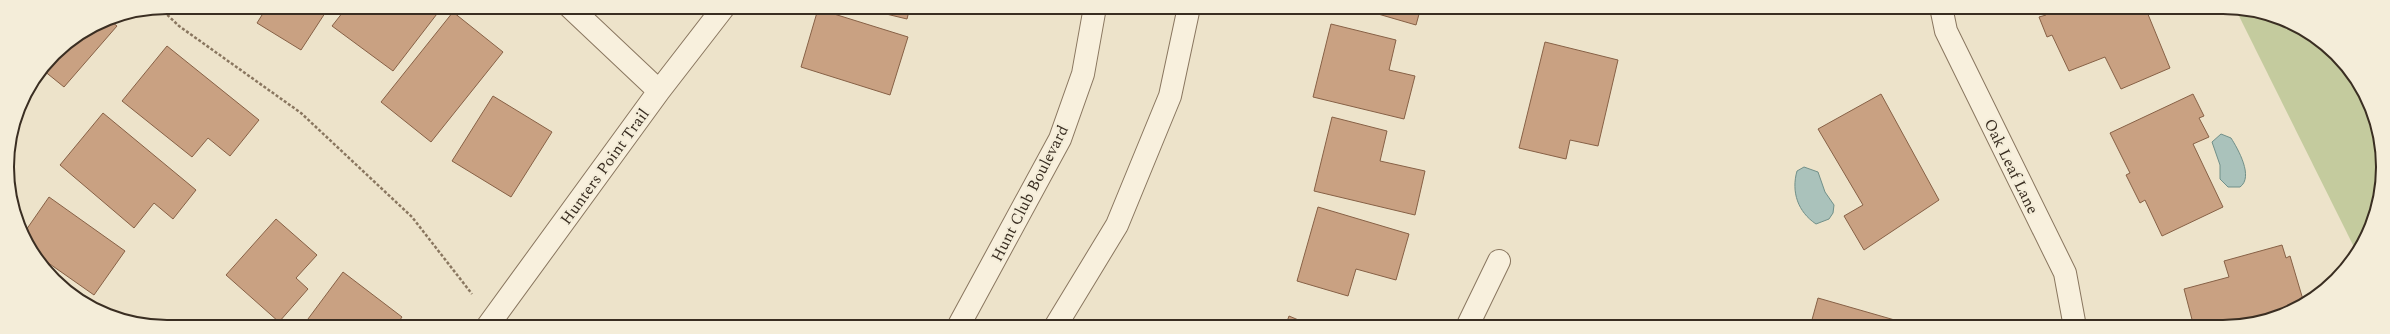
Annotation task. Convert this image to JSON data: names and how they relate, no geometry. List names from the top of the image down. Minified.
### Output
{"streets":{"street":["Hunters Point Trail","Oak Leaf Lane","Hunt Club Boulevard"]}}
